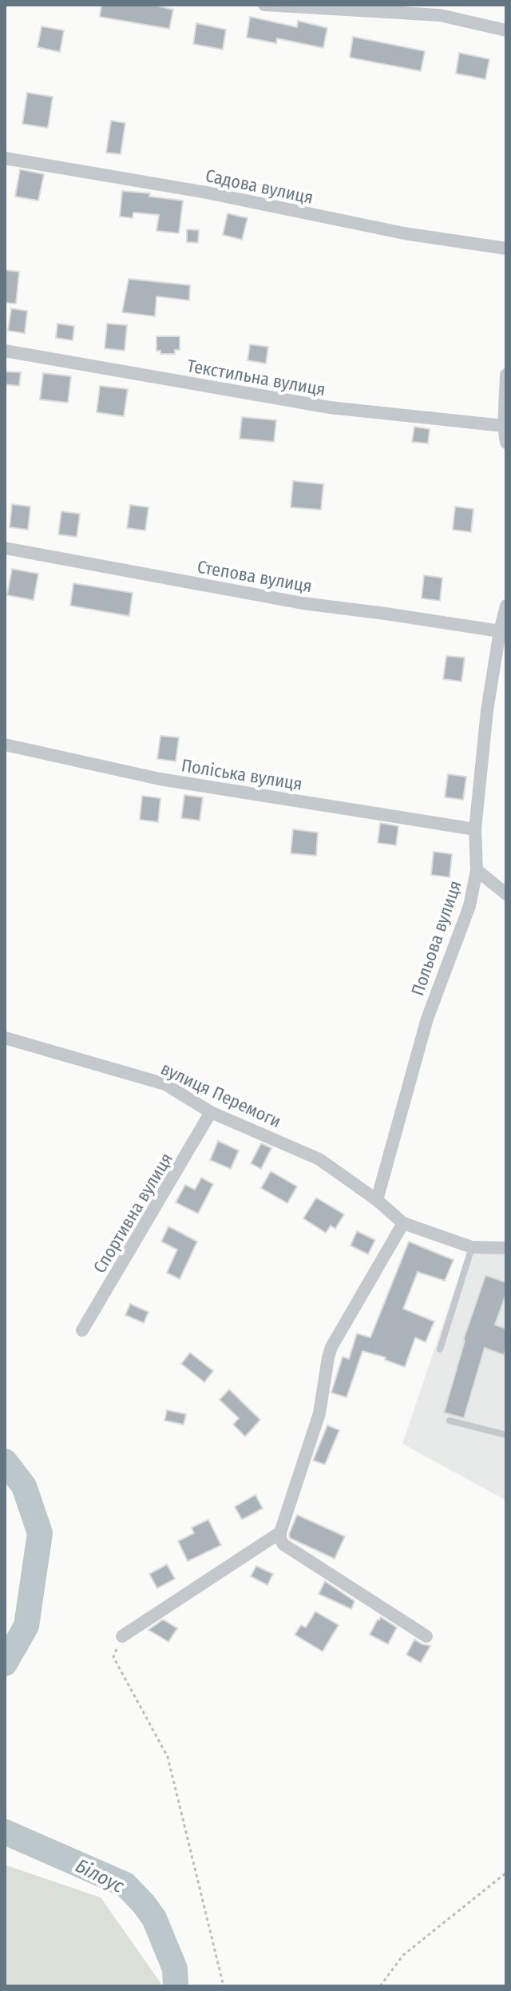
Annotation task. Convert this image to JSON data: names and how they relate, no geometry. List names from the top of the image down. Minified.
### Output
{"streets":{"street":["Садова вулиця","Текстильна вулиця","Степова вулиця","Поліська вулиця","Польова вулиця","вулиця Перемоги","Спортивна вулиця"]},"crossings":[["Степова вулиця","Польова вулиця"],["Поліська вулиця","Польова вулиця"],["Польова вулиця","вулиця Перемоги"],["вулиця Перемоги","Спортивна вулиця"]],"water":["Білоус"]}
